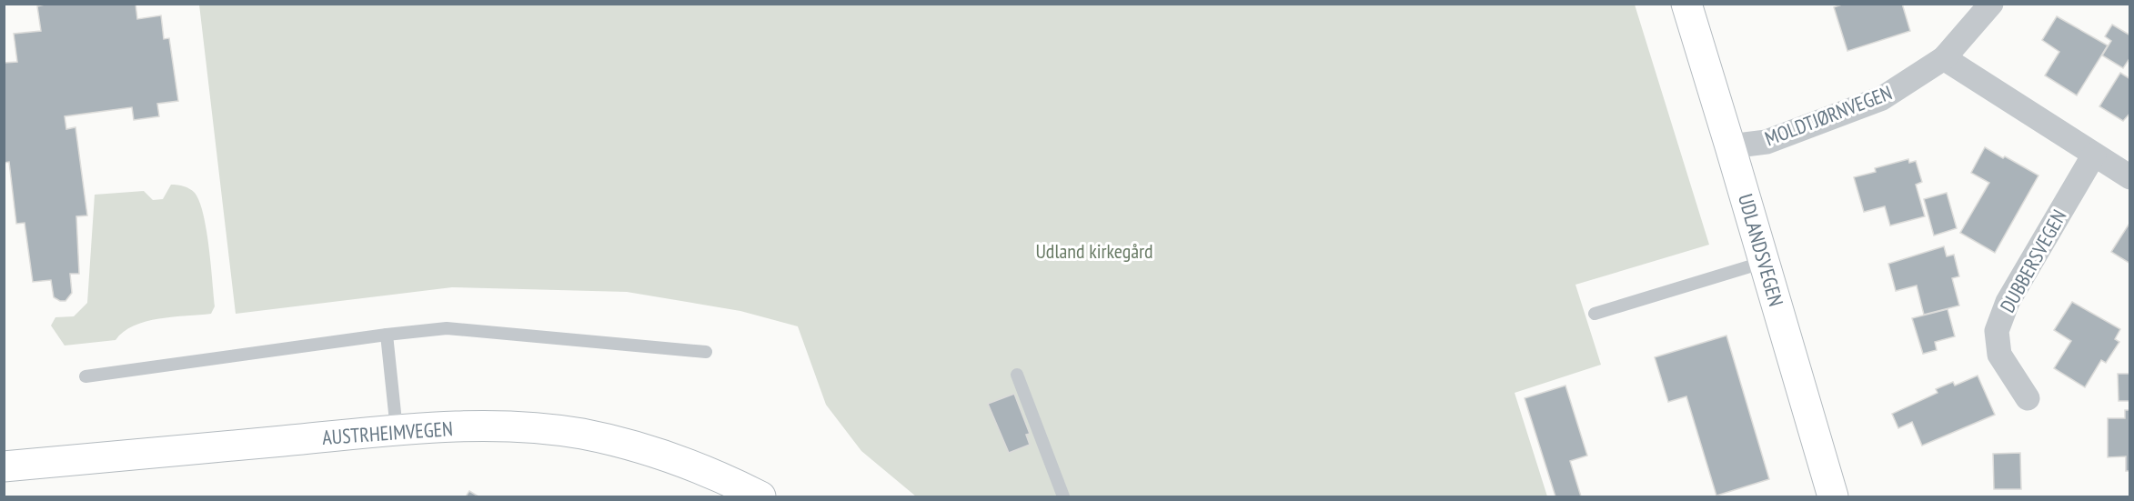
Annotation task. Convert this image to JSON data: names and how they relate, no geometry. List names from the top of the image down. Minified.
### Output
{"streets":{"main road":["UDLANDSVEGEN","AUSTRHEIMVEGEN"],"street":["MOLDTJØRNVEGEN","DUBBERSVEGEN"]},"crossings":[["MOLDTJØRNVEGEN","UDLANDSVEGEN"]],"parks":["Udland kirkegård"]}
